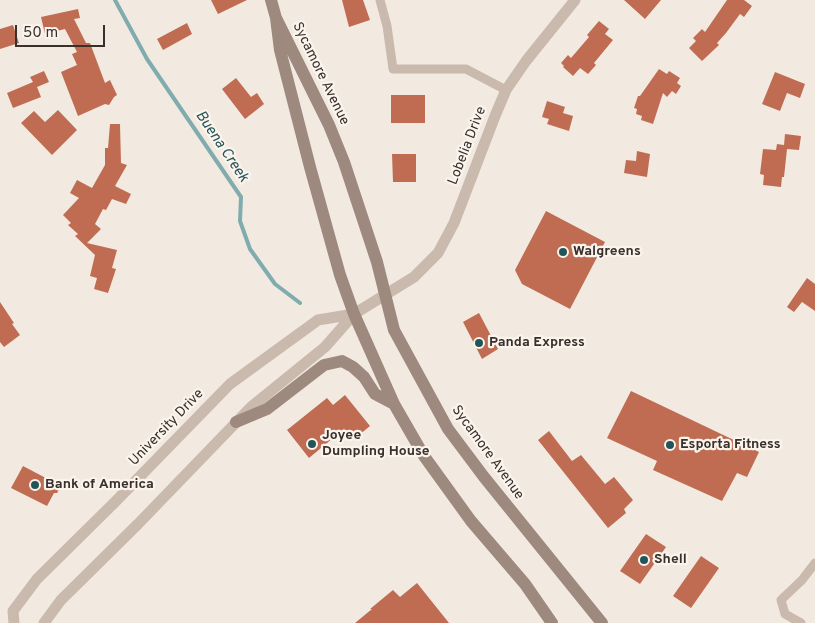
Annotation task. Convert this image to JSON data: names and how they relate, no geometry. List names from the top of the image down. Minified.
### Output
{"streets":{"main road":["Sycamore Avenue"],"street":["Lobelia Drive","University Drive"]},"crossings":[["Sycamore Avenue","Lobelia Drive"],["Sycamore Avenue","University Drive"],["Lobelia Drive","University Drive"]],"water":["Buena Creek"],"places":["Walgreens","Panda Express","Joyee Dumpling House","Esporta Fitness","Bank of America","Shell"],"scale_bar":"50 m"}
